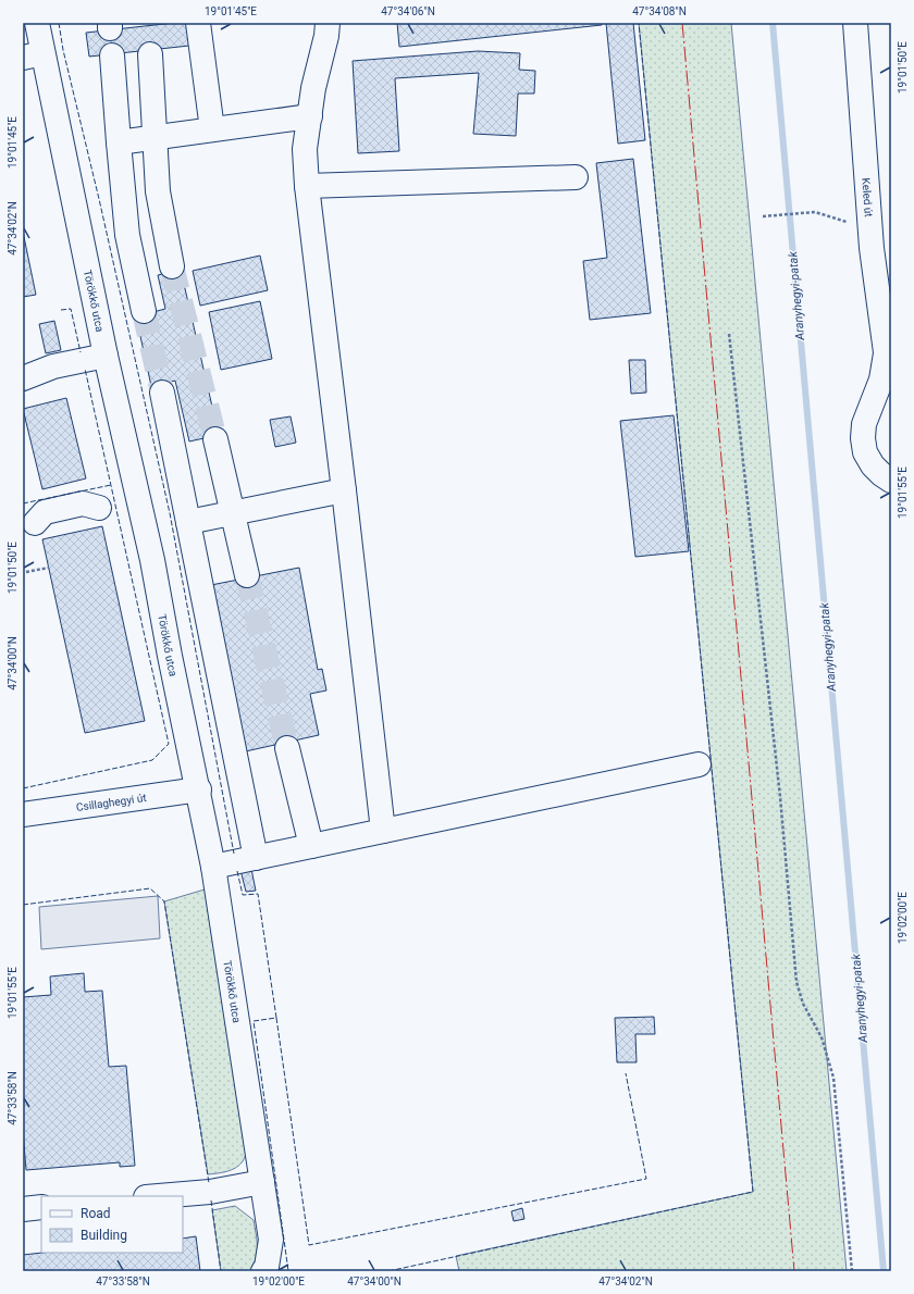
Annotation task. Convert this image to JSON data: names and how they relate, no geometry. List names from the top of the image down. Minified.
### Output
{"streets":{"street":["Keled út","Törökkő utca","Csillaghegyi út"]},"crossings":[["Törökkő utca","Csillaghegyi út"]],"water":["Aranyhegyi-patak"],"legend":["Road","Building"],"coordinates":["19°01'45\"E","47°34'06\"N","47°34'08\"N","19°01'50\"E","47°34'02\"N","19°01'55\"E","47°34'00\"N","19°02'00\"E","47°33'58\"N"]}
